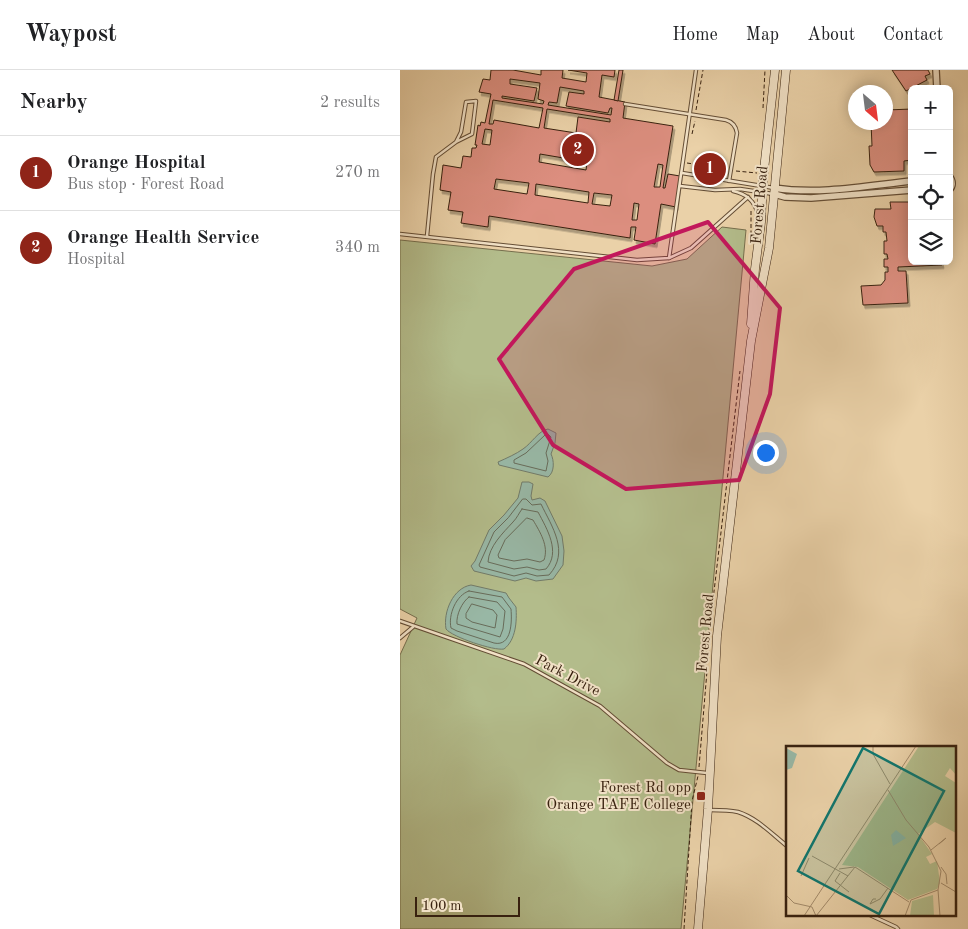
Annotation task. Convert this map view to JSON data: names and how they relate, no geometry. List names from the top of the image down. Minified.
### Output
{"streets":{"main road":["Forest Road"],"lane":["Park Drive"]},"crossings":[["Forest Road","Park Drive"]],"places":{"transit":["Forest Rd opp Orange TAFE College"]},"scale_bar":"100 m","north":"bottom right","page":{"header":"Waypost","nav":["Home","Map","About","Contact"],"heading":["Nearby","2 results"],"map_buttons":["+","−"],"pins":["2","1"],"list":[{"mark":"1","name":"Orange Hospital","note":"Bus stop · Forest Road","value":"270 m"},{"mark":"2","name":"Orange Health Service","note":"Hospital","value":"340 m"}],"scale":"100 m"}}
